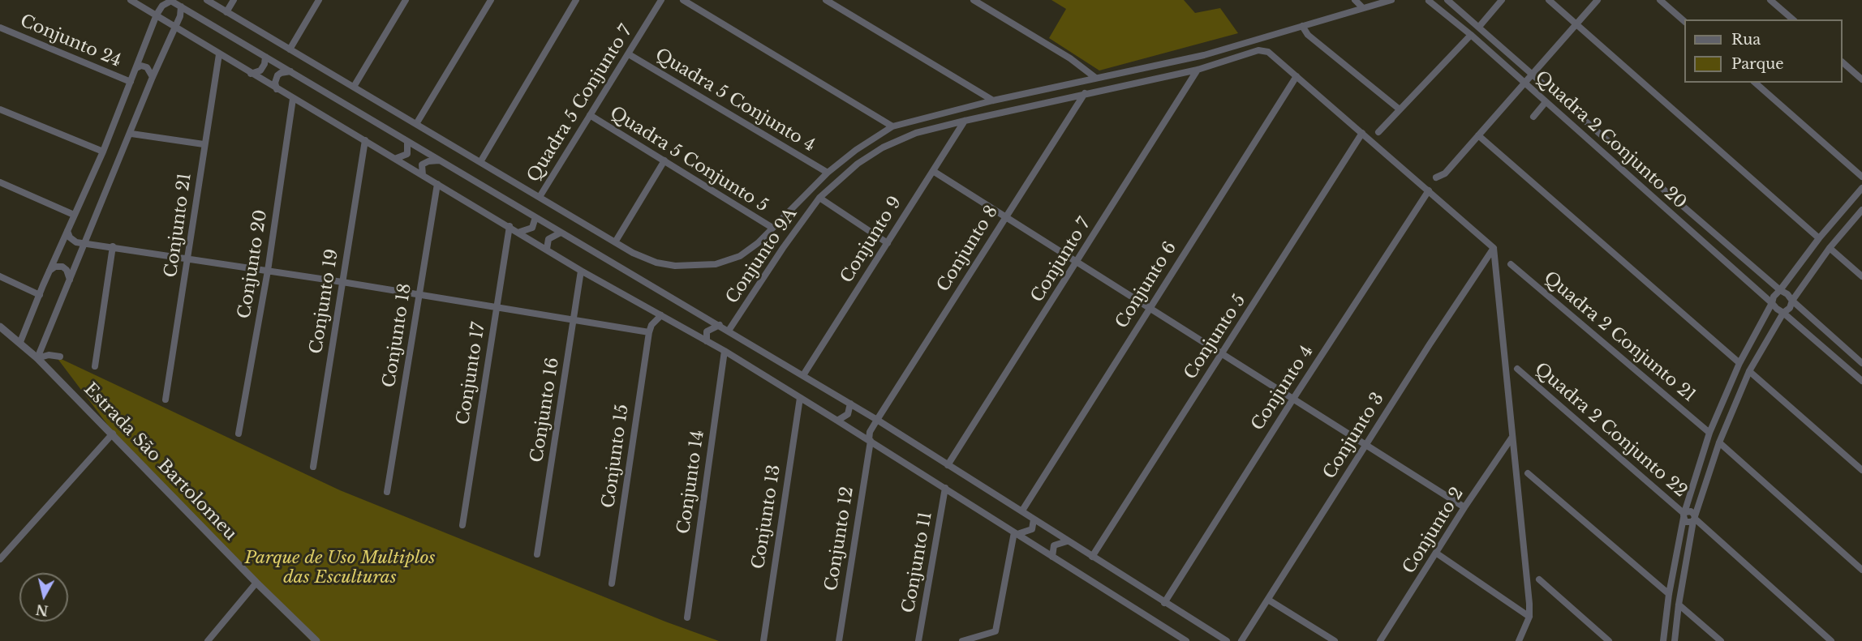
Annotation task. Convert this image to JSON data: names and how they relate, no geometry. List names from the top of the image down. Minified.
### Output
{"streets":{"street":["Conjunto 24","Quadra 5 Conjunto 4","Quadra 5 Conjunto 7","Quadra 2 Conjunto 20","Quadra 5 Conjunto 5","Conjunto 21","Conjunto 9","Conjunto 8","Conjunto 9A","Conjunto 7","Conjunto 20","Conjunto 6","Conjunto 19","Conjunto 18","Conjunto 5","Quadra 2 Conjunto 21","Conjunto 17","Conjunto 4","Conjunto 16","Quadra 2 Conjunto 22","Conjunto 3","Conjunto 15","Estrada São Bartolomeu","Conjunto 14","Conjunto 13","Conjunto 2","Conjunto 12","Conjunto 11"]},"crossings":[["Quadra 5 Conjunto 4","Quadra 5 Conjunto 7"],["Quadra 5 Conjunto 7","Quadra 5 Conjunto 5"],["Conjunto 9","Conjunto 9A"],["Conjunto 8","Conjunto 9A"],["Conjunto 8","Conjunto 12"],["Conjunto 9A","Conjunto 7"],["Conjunto 9A","Conjunto 6"]],"parks":["Parque de Uso Multiplos das Esculturas"],"legend":["Rua","Parque"],"north":"bottom"}
